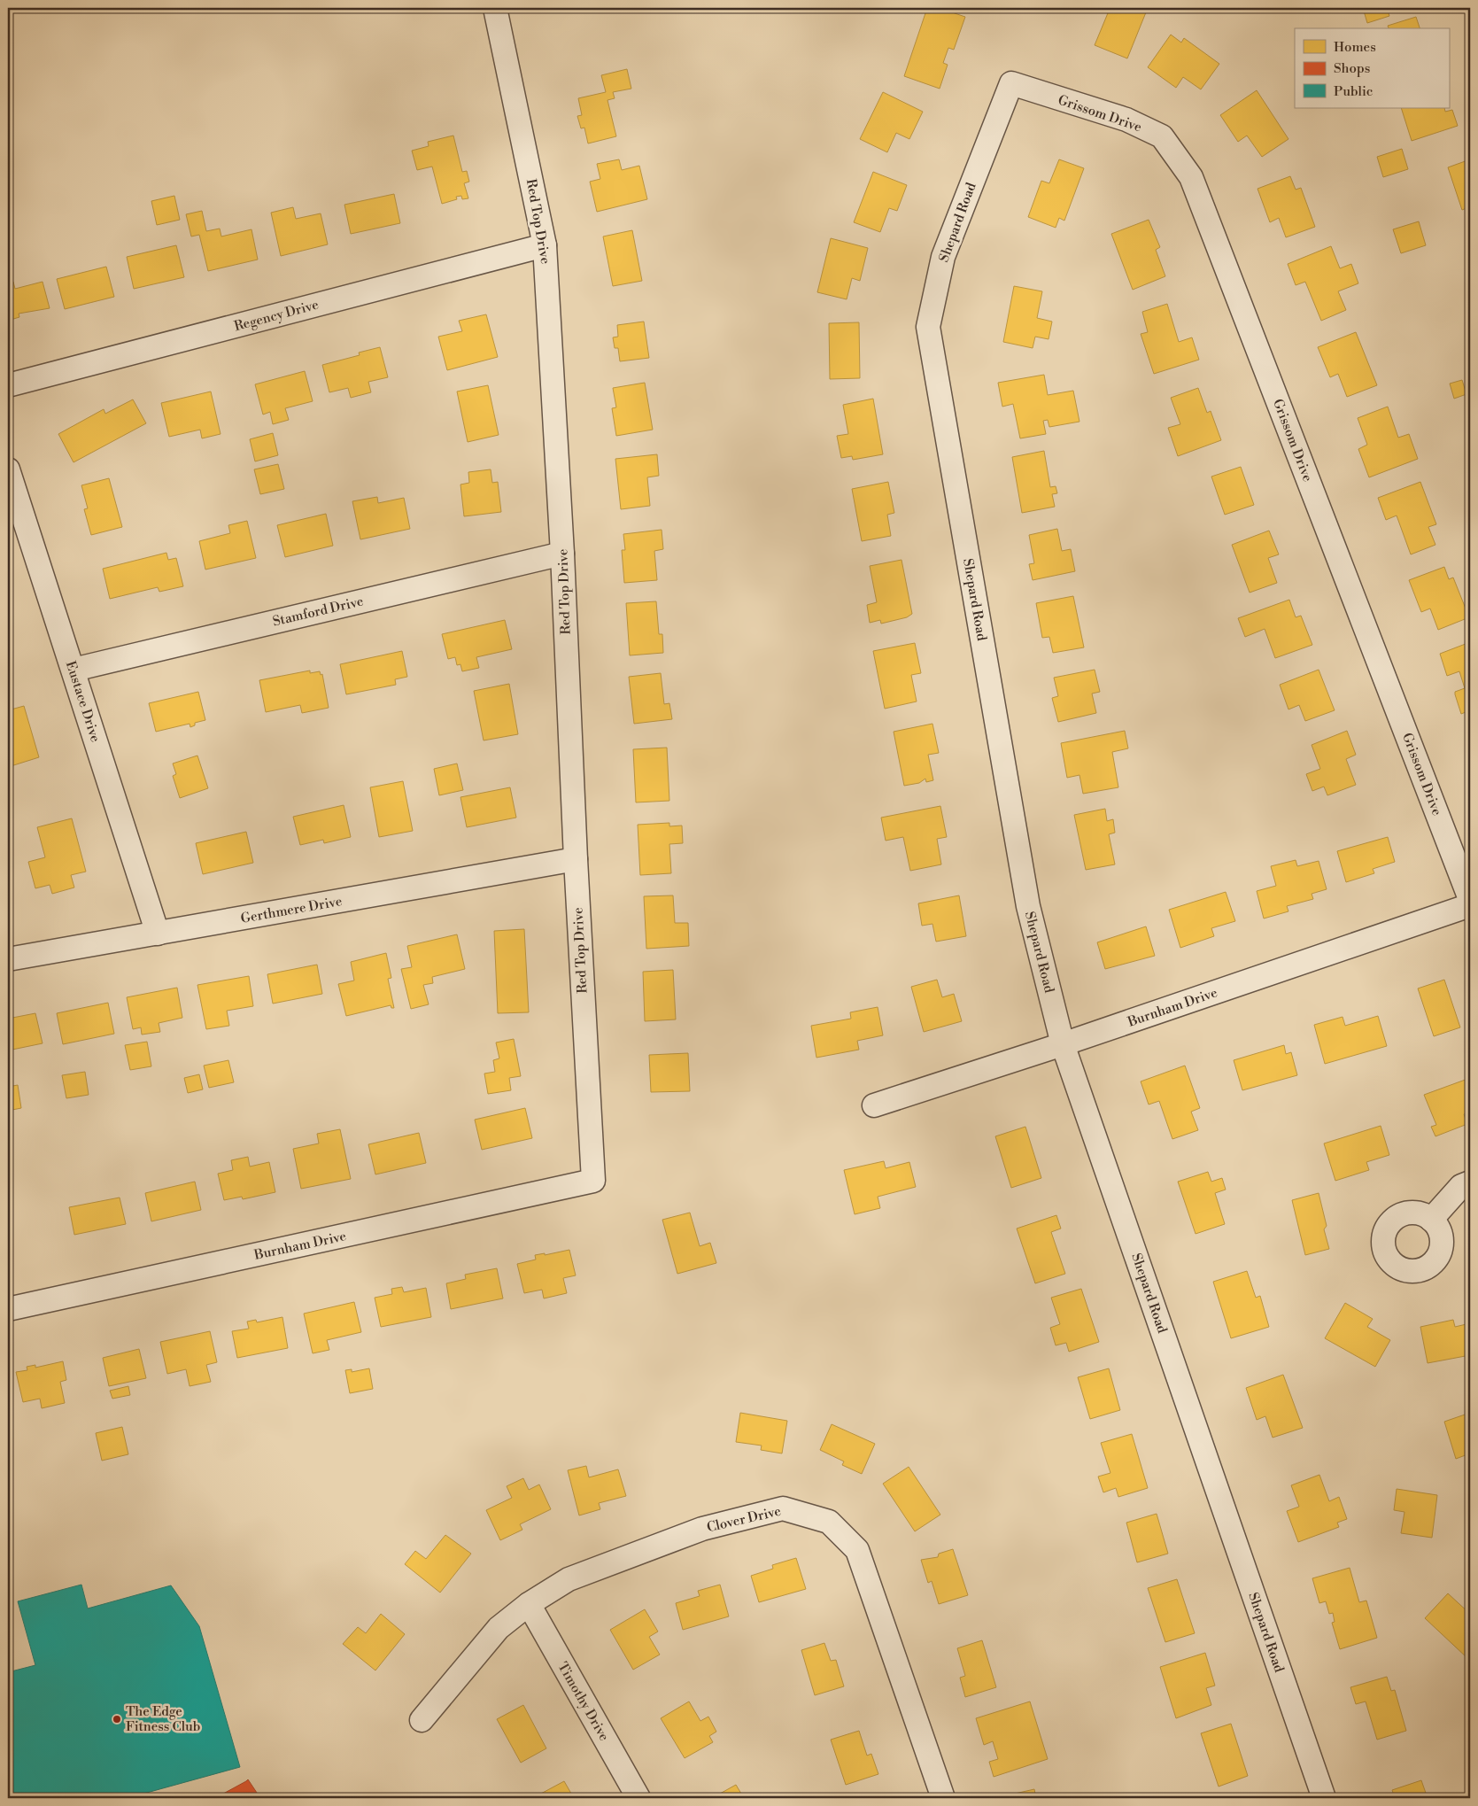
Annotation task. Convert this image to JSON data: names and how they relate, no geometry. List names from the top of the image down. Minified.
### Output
{"streets":{"street":["Grissom Drive","Red Top Drive","Shepard Road","Regency Drive","Stamford Drive","Eustace Drive","Gerthmere Drive","Burnham Drive","Clover Drive","Timothy Drive"]},"crossings":[["Grissom Drive","Shepard Road"],["Red Top Drive","Regency Drive"],["Red Top Drive","Stamford Drive"],["Red Top Drive","Gerthmere Drive"],["Red Top Drive","Burnham Drive"],["Shepard Road","Burnham Drive"],["Stamford Drive","Eustace Drive"],["Eustace Drive","Gerthmere Drive"],["Clover Drive","Timothy Drive"]],"places":["The Edge Fitness Club"],"legend":["Homes","Shops","Public"]}
